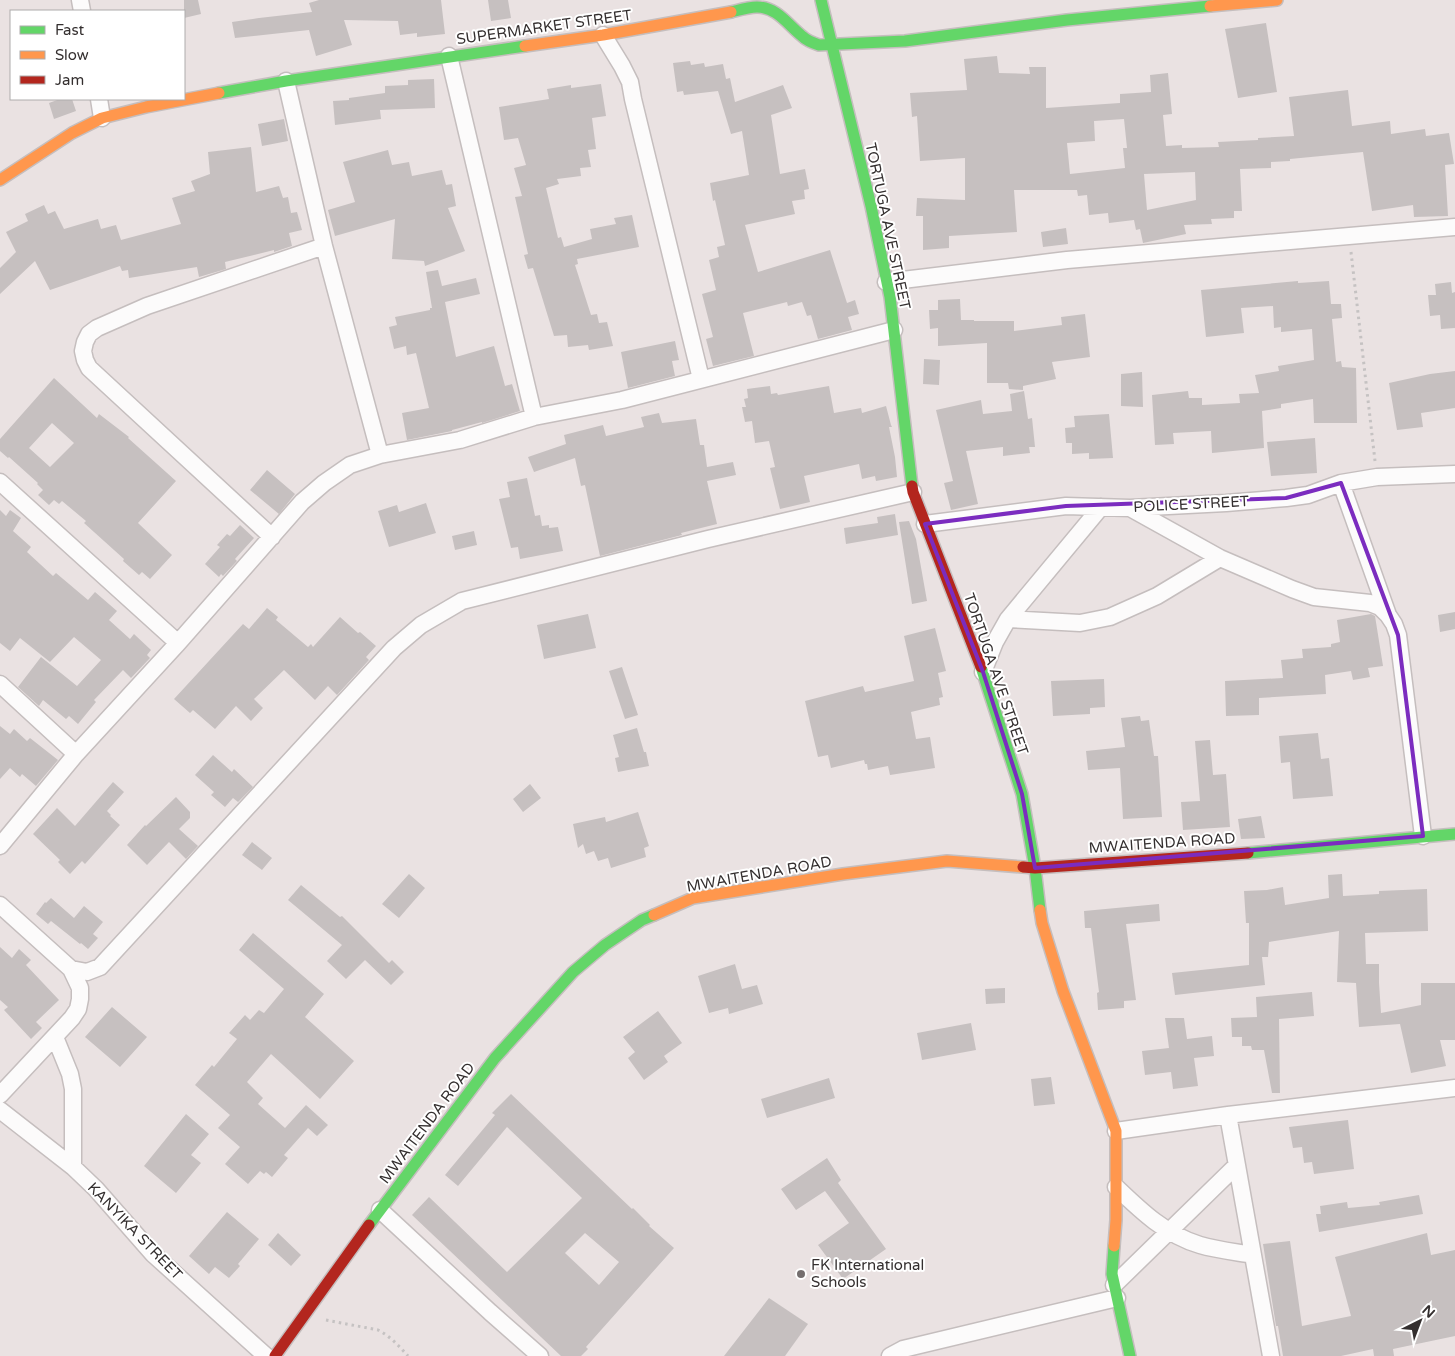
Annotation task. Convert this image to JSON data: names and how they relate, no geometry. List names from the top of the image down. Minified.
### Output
{"streets":{"street":["SUPERMARKET STREET","TORTUGA AVE STREET","POLICE STREET","MWAITENDA ROAD","KANYIKA STREET"]},"crossings":[["SUPERMARKET STREET","TORTUGA AVE STREET"],["TORTUGA AVE STREET","POLICE STREET"],["TORTUGA AVE STREET","MWAITENDA ROAD"]],"places":["FK International Schools"],"legend":["Fast","Slow","Jam"],"north":"top right"}
